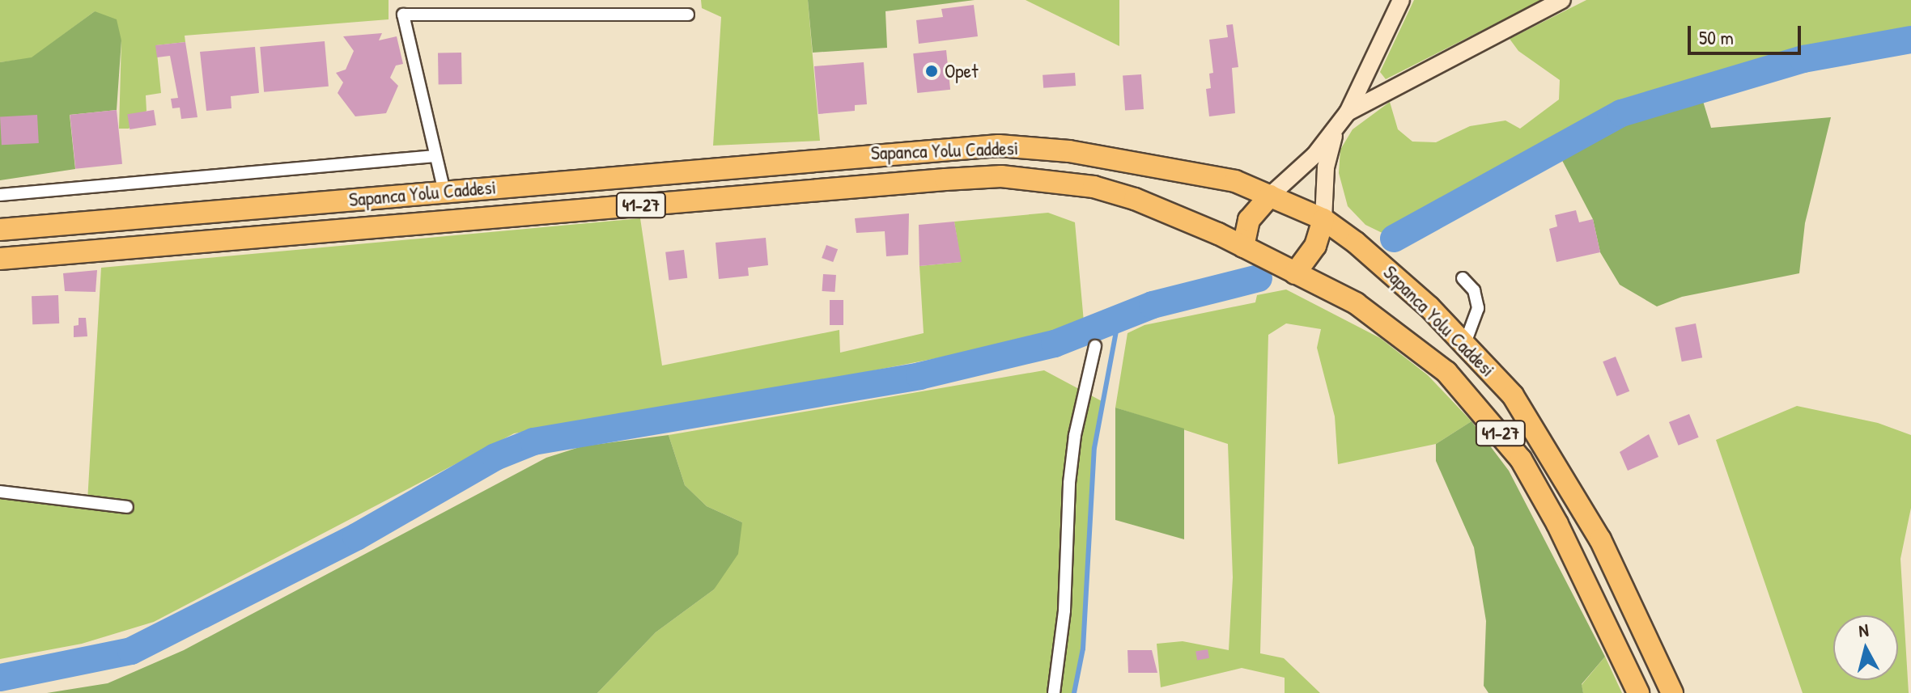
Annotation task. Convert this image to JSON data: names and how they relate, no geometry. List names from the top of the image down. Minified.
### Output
{"streets":{"highway":["Sapanca Yolu Caddesi","41-27"]},"places":["Opet"],"scale_bar":"50 m","north":"top"}
